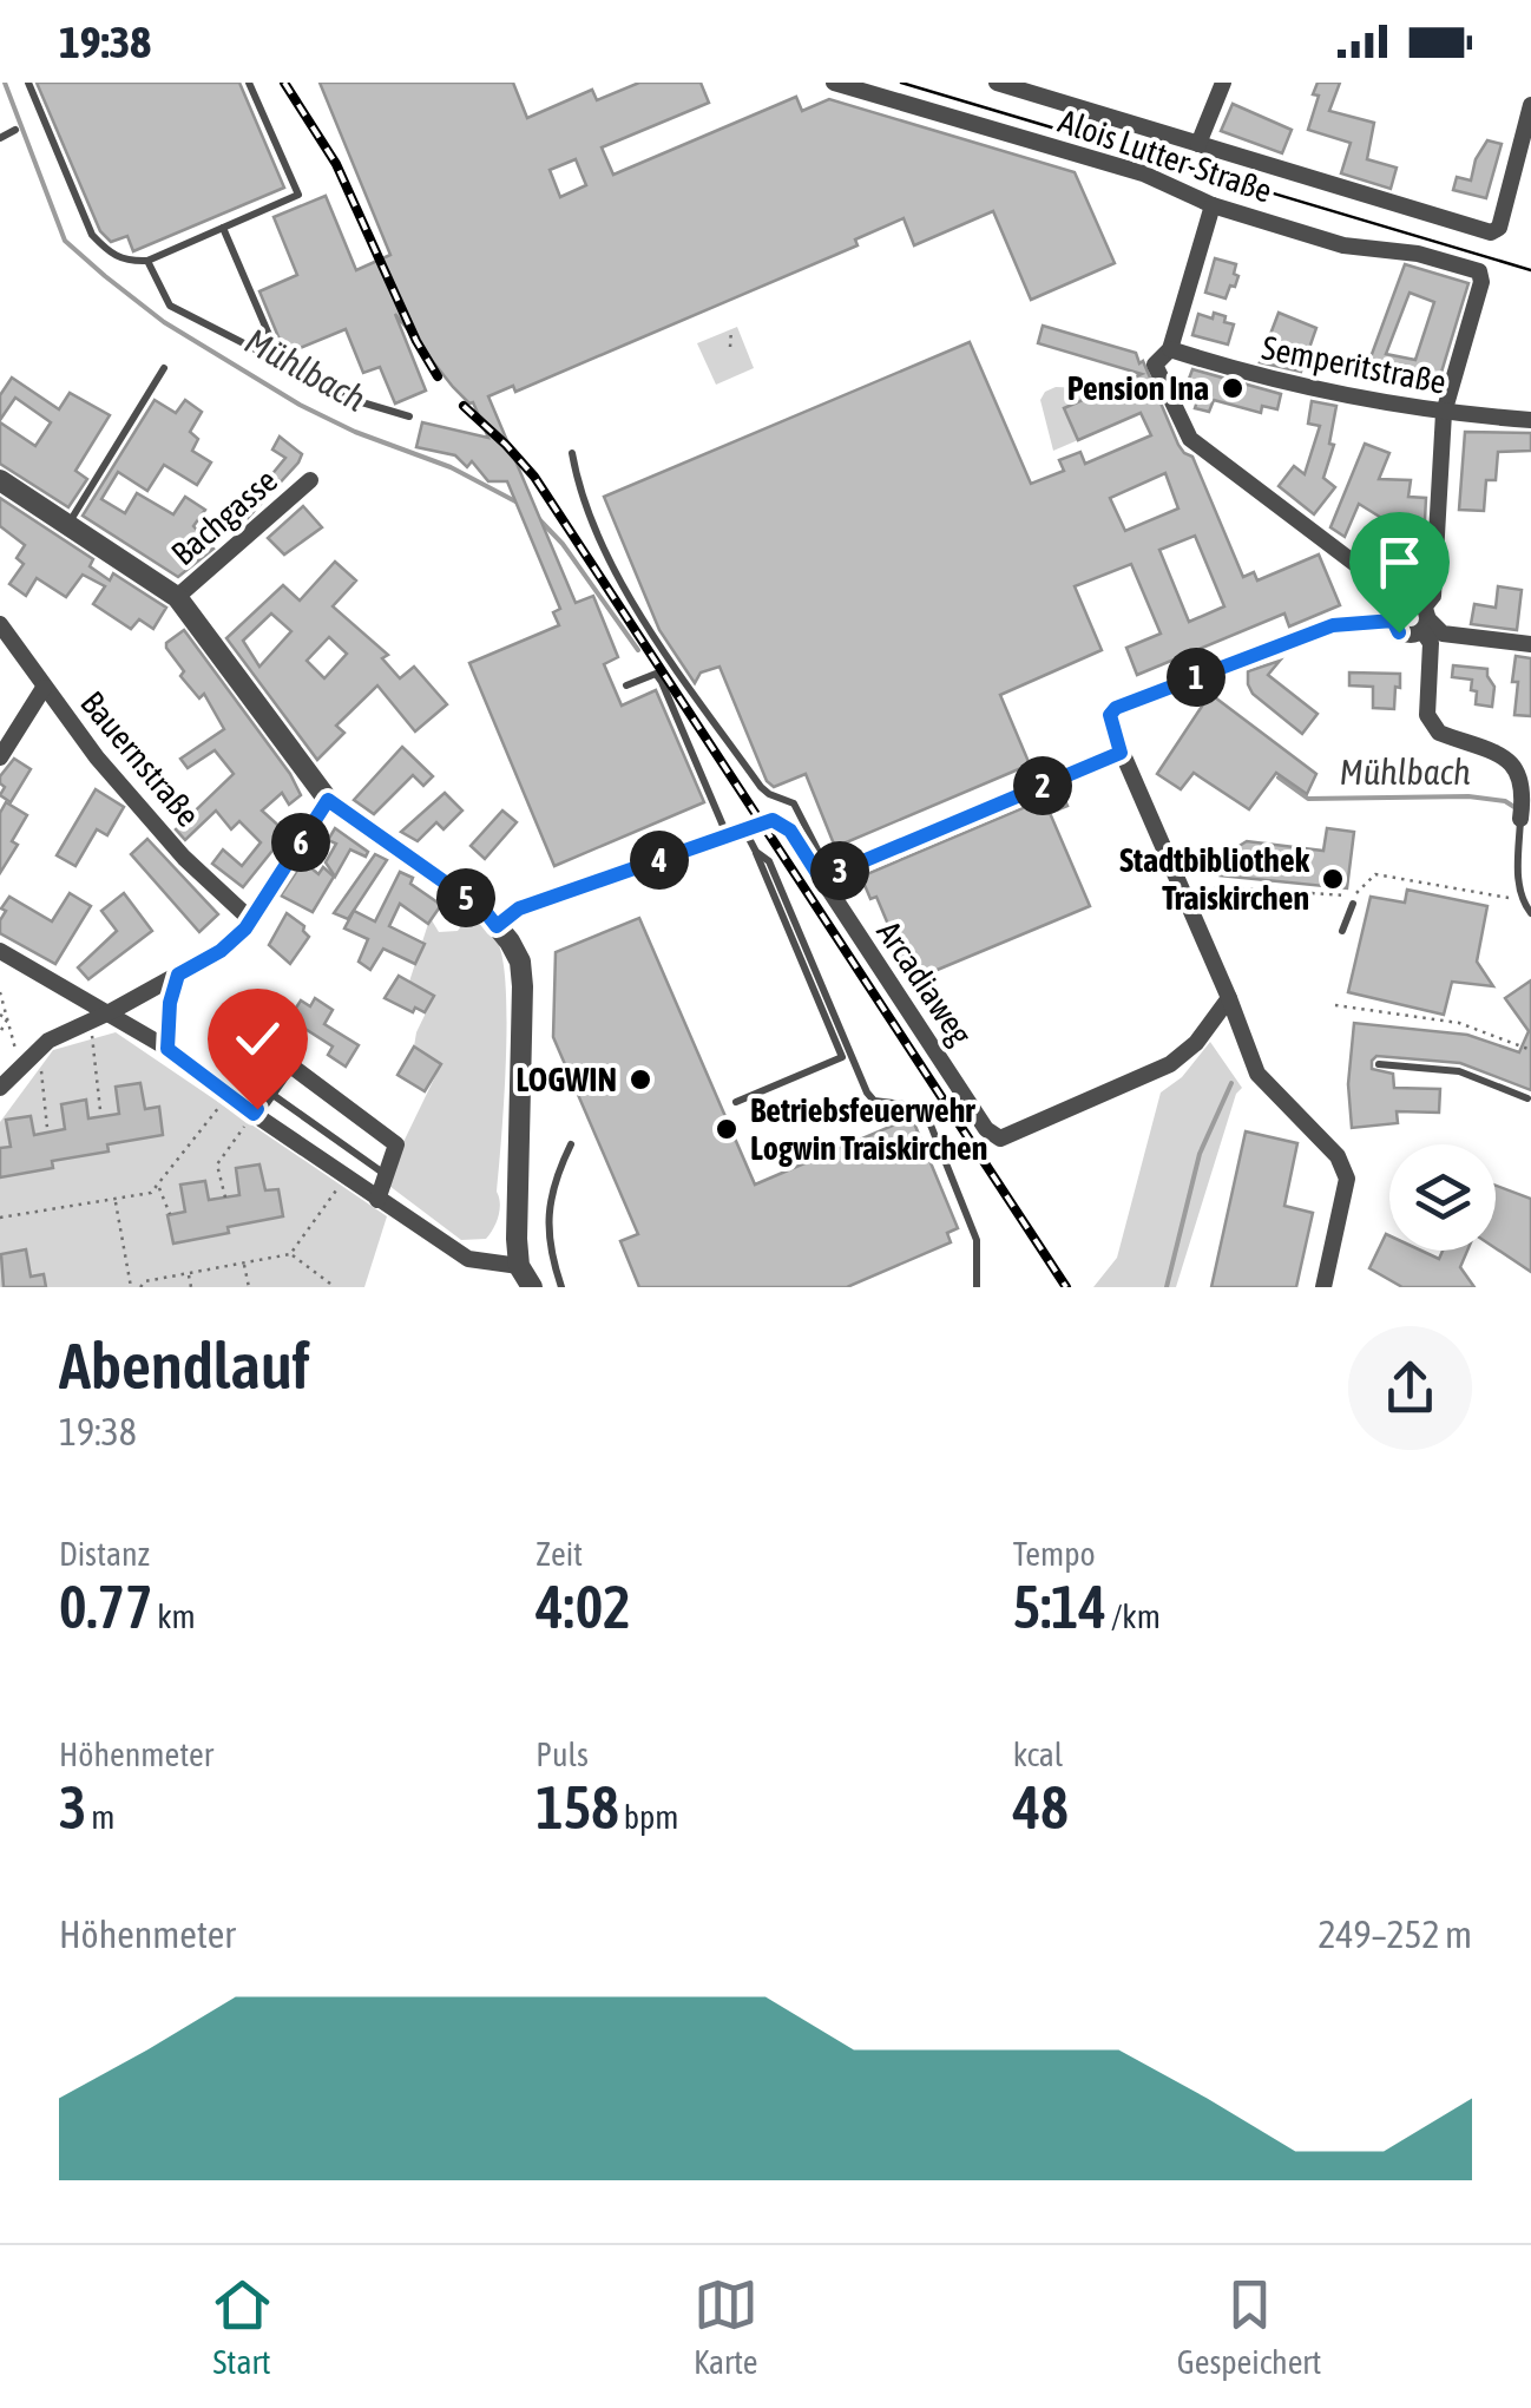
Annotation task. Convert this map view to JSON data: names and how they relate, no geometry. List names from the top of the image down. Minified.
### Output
{"streets":{"street":["Alois Lutter-Straße","Semperitstraße","Bachgasse","Bauernstraße","Arcadiaweg"]},"crossings":[["Alois Lutter-Straße","Semperitstraße"]],"water":["Mühlbach"],"places":["Pension Ina","Stadtbibliothek Traiskirchen","LOGWIN","Betriebsfeuerwehr Logwin Traiskirchen"],"page":{"status":"19:38","pins":["1","2","6","4","3","5"],"heading":["Abendlauf","19:38"],"stats":[["Distanz","0.77 km"],["Zeit","4:02"],["Tempo","5:14 /km"],["Höhenmeter","3 m"],["Puls","158 bpm"],["kcal","48"]],"chart":["Höhenmeter","249–252 m"],"tabs":["Start","Karte","Gespeichert"]}}
